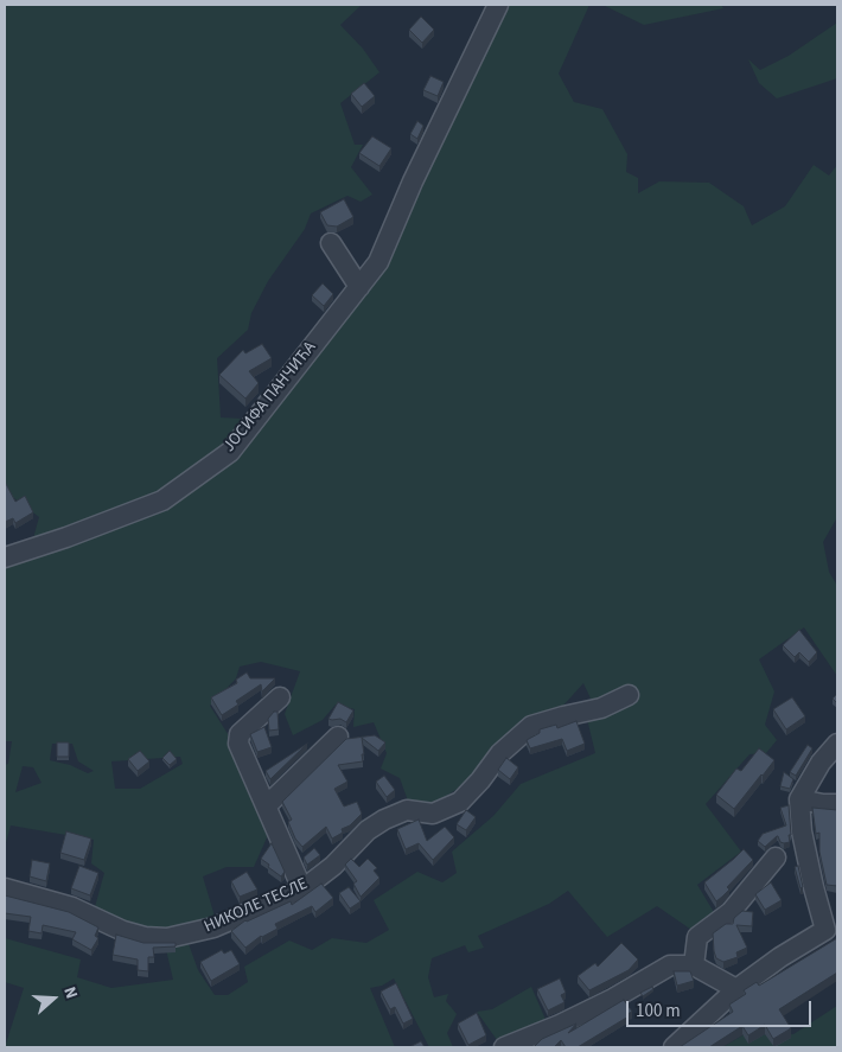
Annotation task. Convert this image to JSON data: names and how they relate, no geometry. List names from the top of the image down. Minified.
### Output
{"streets":{"street":["ЈОСИФА ПАНЧИЋА","НИКОЛЕ ТЕСЛЕ"]},"scale_bar":"100 m","north":"right"}
